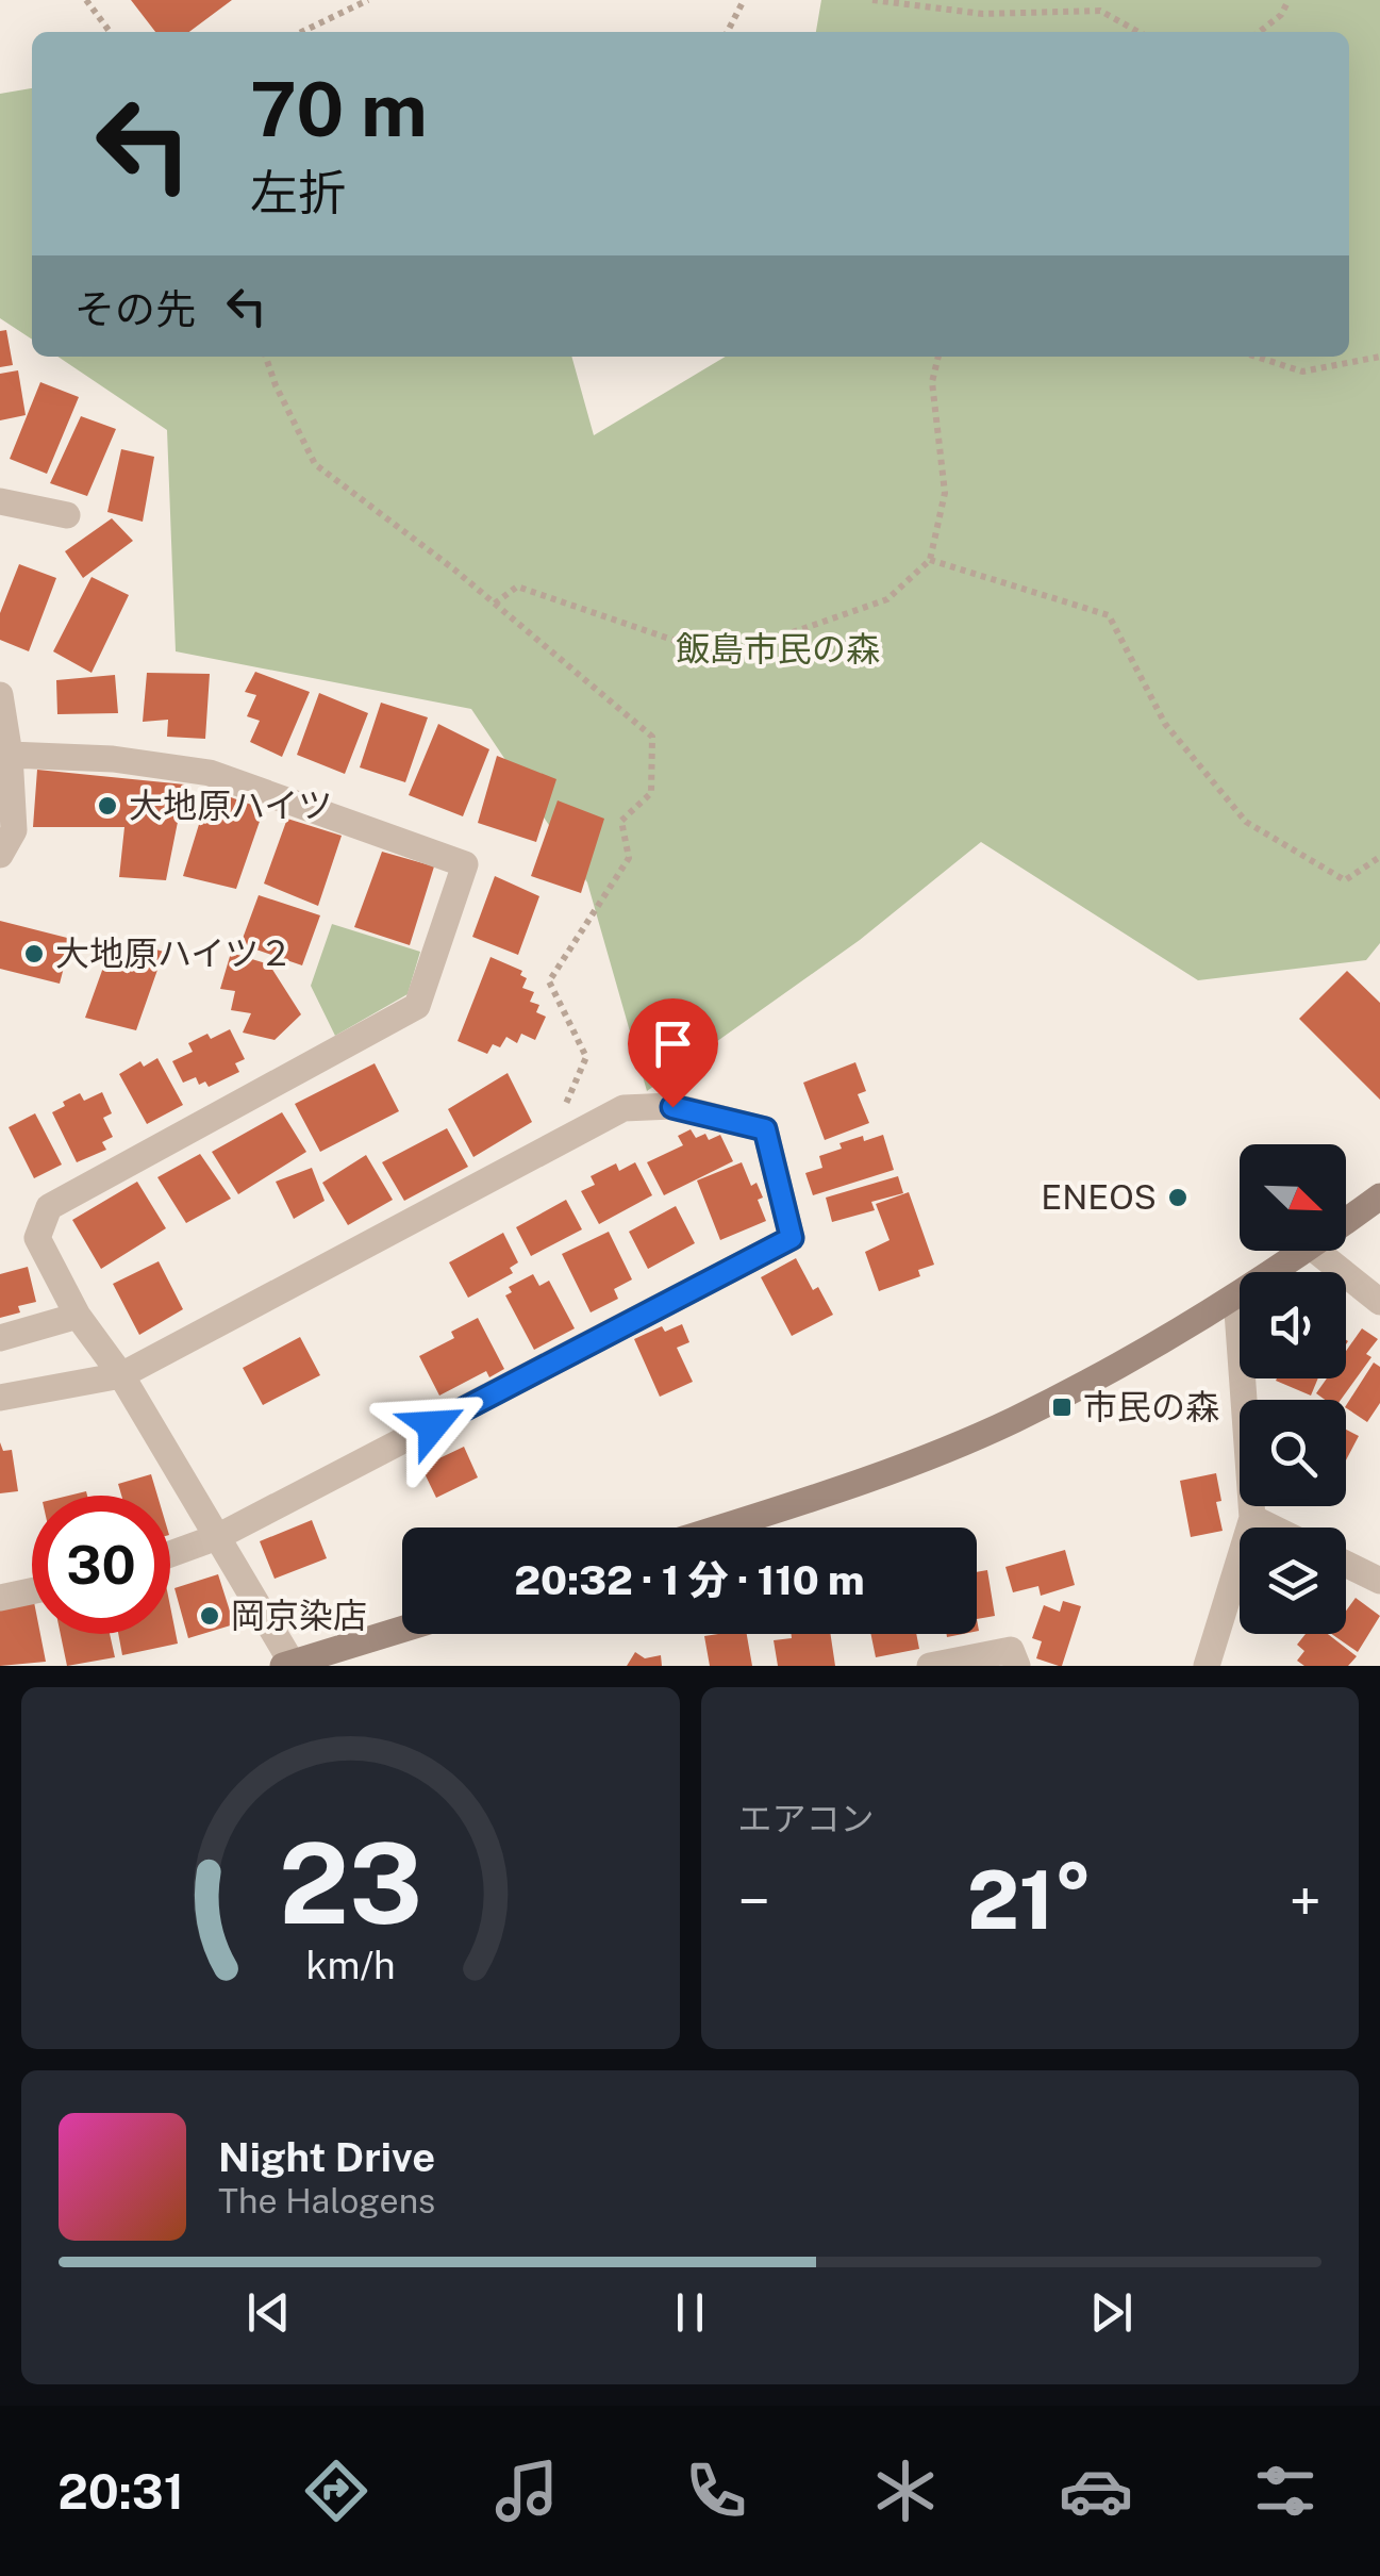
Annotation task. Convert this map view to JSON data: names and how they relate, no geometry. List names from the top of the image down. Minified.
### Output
{"parks":["飯島市民の森"],"places":{"other":["大地原ハイツ","大地原ハイツ２","ENEOS","岡京染店"],"transit":["市民の森"]},"north":"bottom right","page":{"turn":["70 m","左折"],"then":"その先","limit":"30","trip":"20:32 · 1 分 · 110 m","tile":"エアコン","heat":["−","21°","+"],"song":["Night Drive","The Halogens"],"tabs":"20:31","gauge":["23","km/h"]}}
